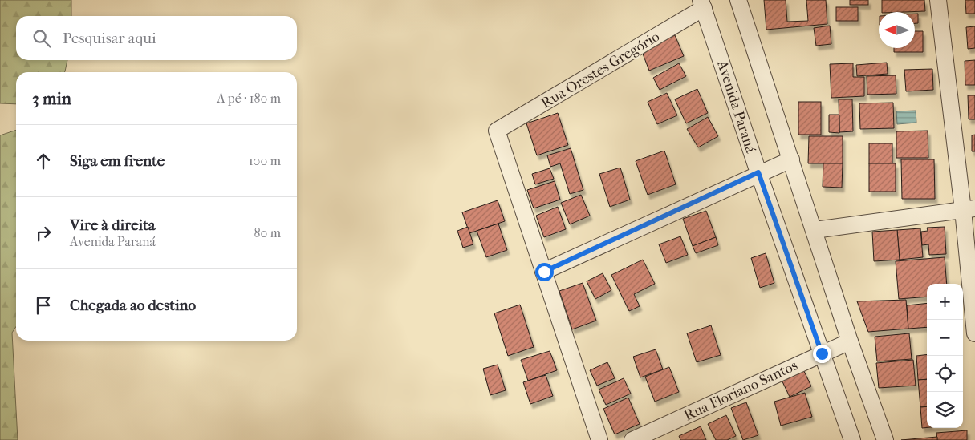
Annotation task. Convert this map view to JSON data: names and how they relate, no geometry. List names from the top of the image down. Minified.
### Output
{"streets":{"street":["Rua Orestes Gregório","Avenida Paraná","Rua Floriano Santos"]},"crossings":[["Rua Orestes Gregório","Avenida Paraná"],["Avenida Paraná","Rua Floriano Santos"]],"north":"left","page":{"search":"Pesquisar aqui","heading":["3 min","A pé · 180 m"],"list":[["Siga em frente","100 m"],["Vire à direita","Avenida Paraná","80 m"],"Chegada ao destino"],"map_buttons":["+","−"]}}
